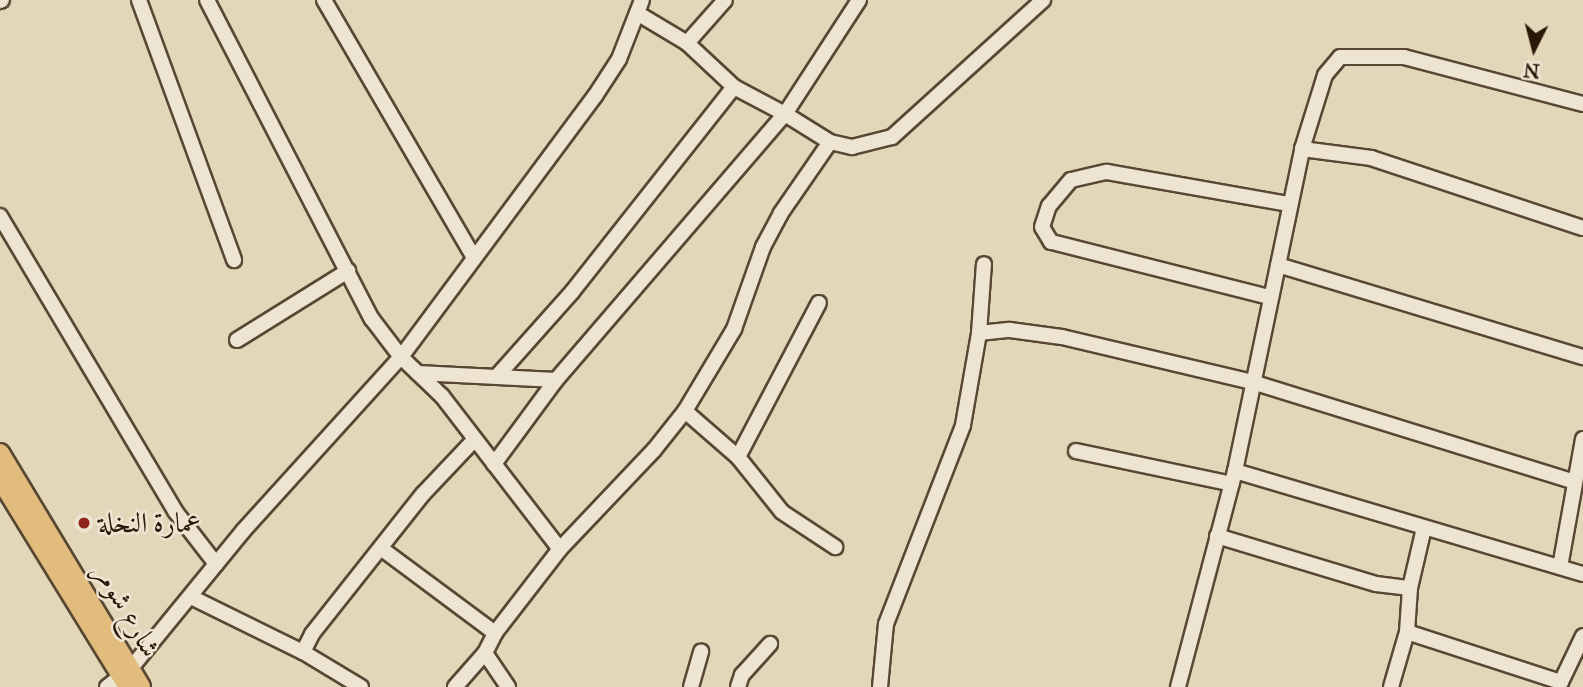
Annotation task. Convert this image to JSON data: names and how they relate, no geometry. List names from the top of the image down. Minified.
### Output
{"streets":{"main road":["شارع شومر"]},"places":["عمارة النخلة"],"north":"bottom"}
